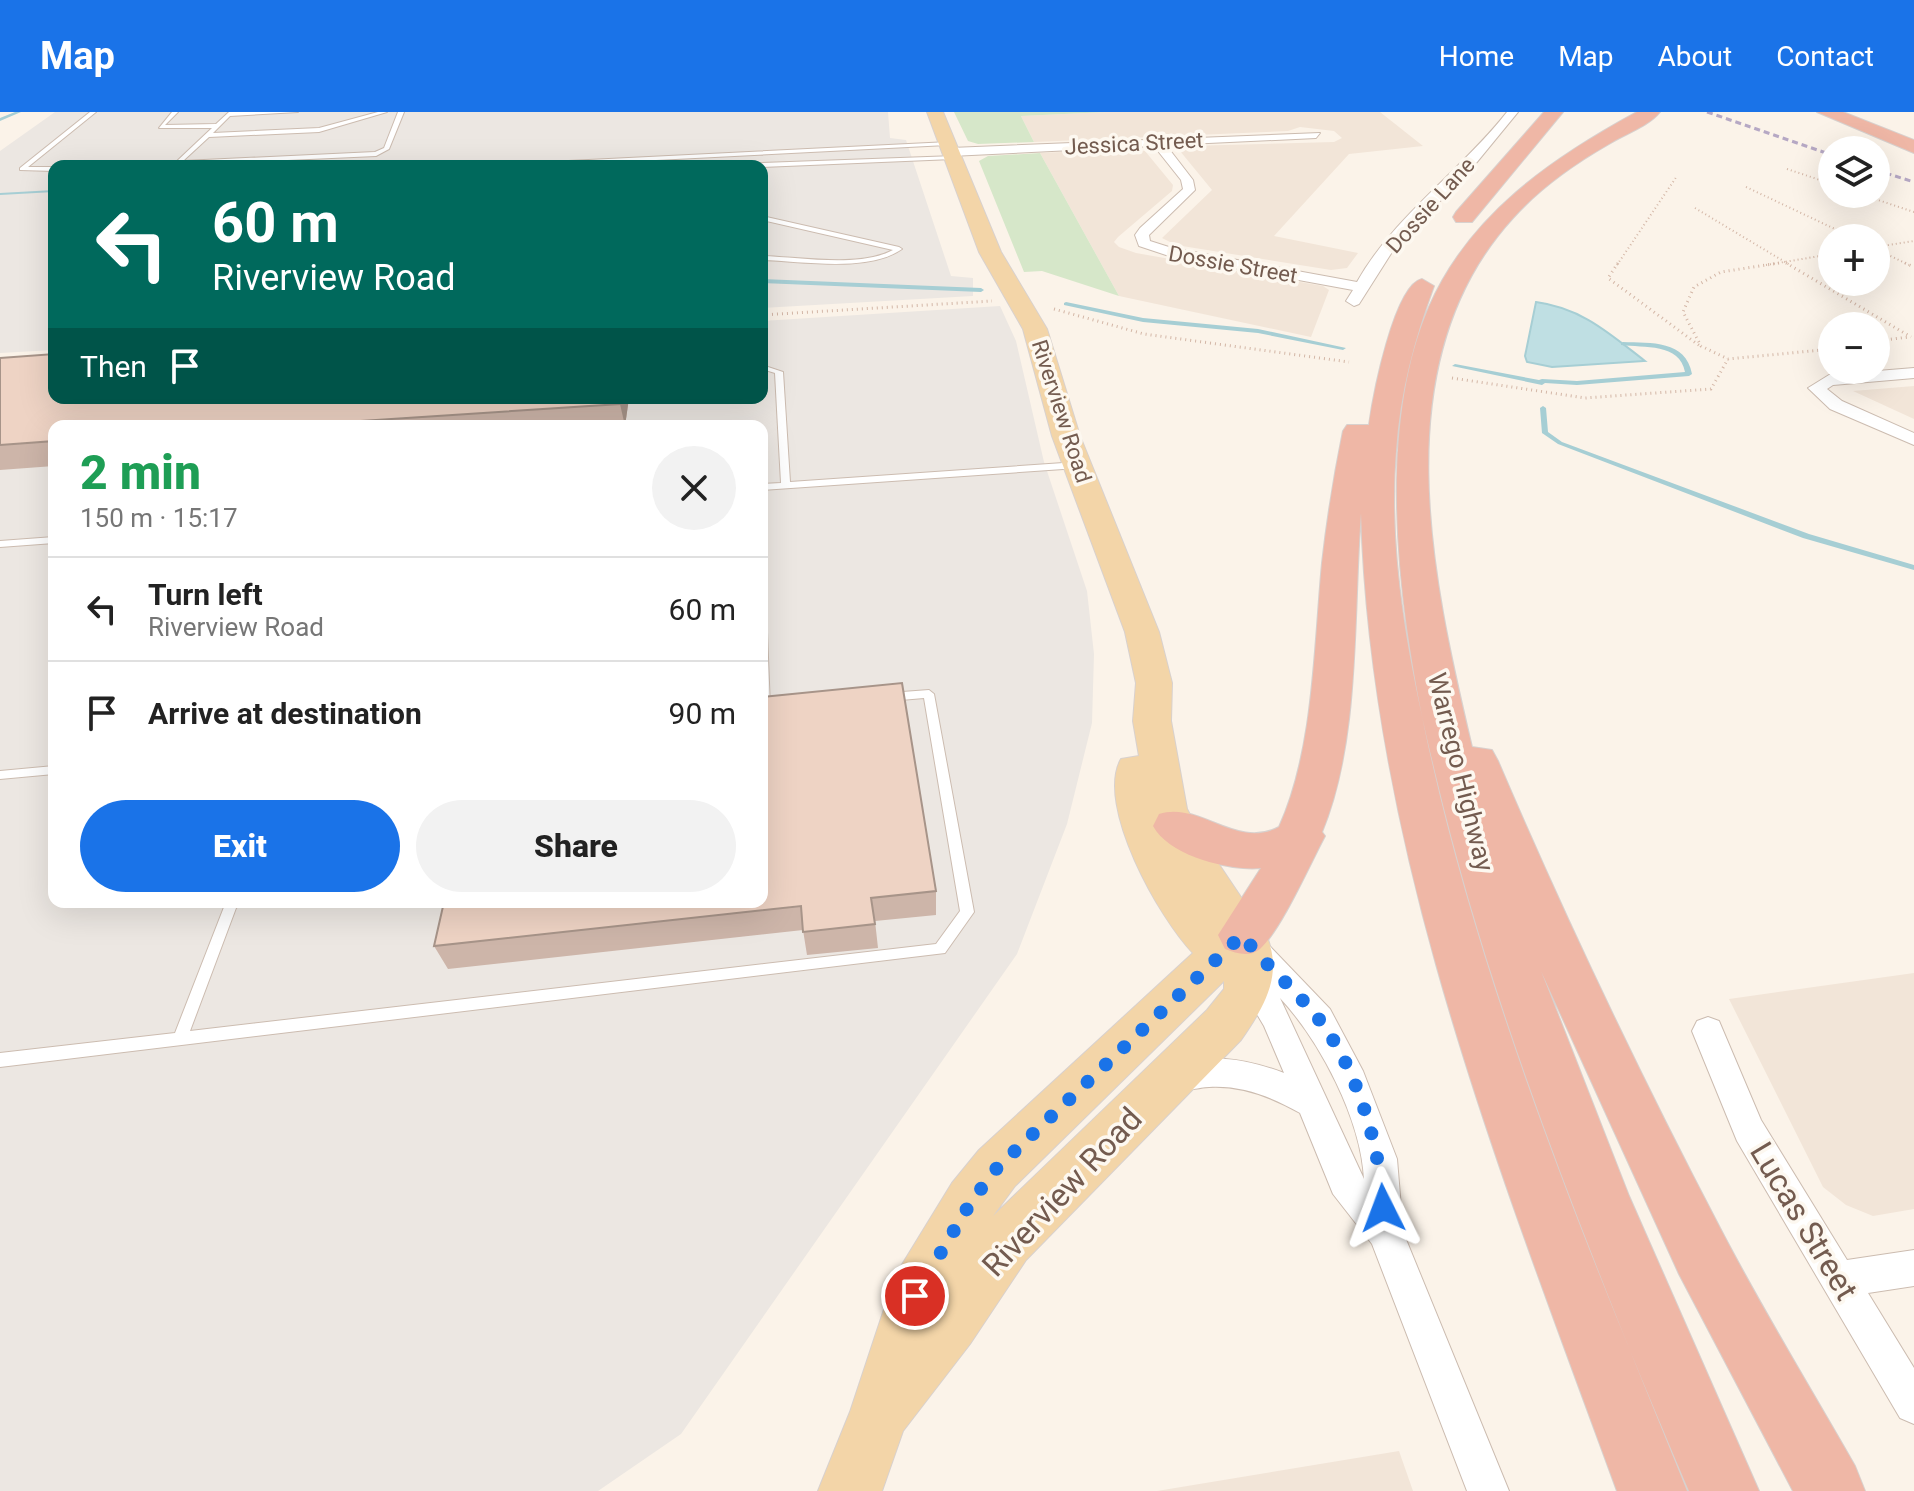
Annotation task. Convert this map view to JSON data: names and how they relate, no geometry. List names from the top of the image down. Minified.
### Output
{"streets":{"highway":["Warrego Highway"],"main road":["Riverview Road"],"street":["Jessica Street","Dossie Lane","Dossie Street","Lucas Street"]},"crossings":[["Jessica Street","Dossie Street"],["Jessica Street","Riverview Road"],["Dossie Lane","Dossie Street"]],"page":{"header":"Map","nav":["Home","Map","About","Contact"],"map_buttons":["+","−"],"turn":["60 m","Riverview Road"],"then":"Then","heading":["2 min","150 m · 15:17"],"list":[{"name":"Turn left","note":"Riverview Road","value":"60 m"},{"name":"Arrive at destination","value":"90 m"}],"buttons":["Exit","Share"]}}
